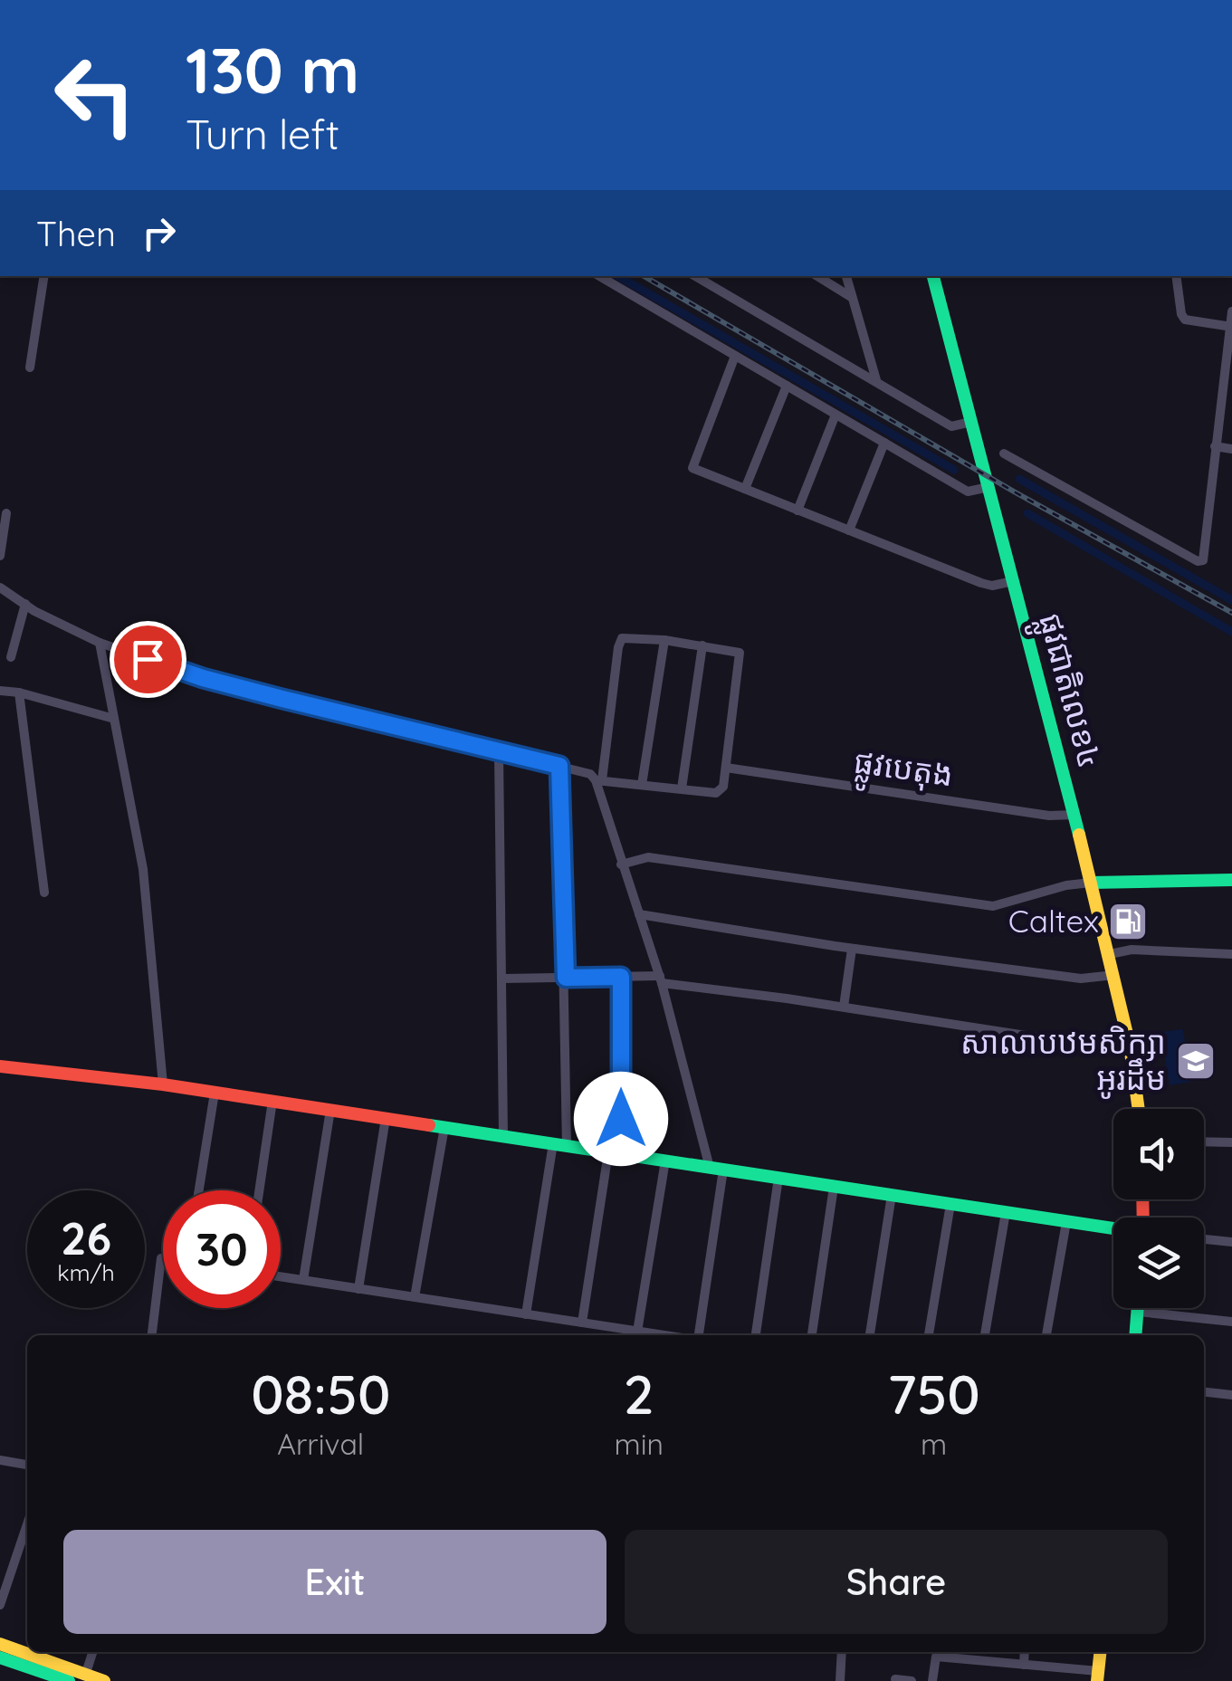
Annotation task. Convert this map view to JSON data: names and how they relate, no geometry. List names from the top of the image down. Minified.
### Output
{"streets":{"main road":["ផ្លូវជាតិលេខ៤"],"street":["ផ្លូវបេតុង"]},"crossings":[["ផ្លូវជាតិលេខ៤","ផ្លូវបេតុង"]],"places":{"fuel station":["Caltex"],"school or university":["សាលាបឋមសិក្សា អូរដឹម"]},"page":{"turn":["130 m","Turn left"],"then":"Then","speed":"26 km/h","limit":"30","eta":["08:50","Arrival","2","min","750","m"],"buttons":["Exit","Share"]}}
